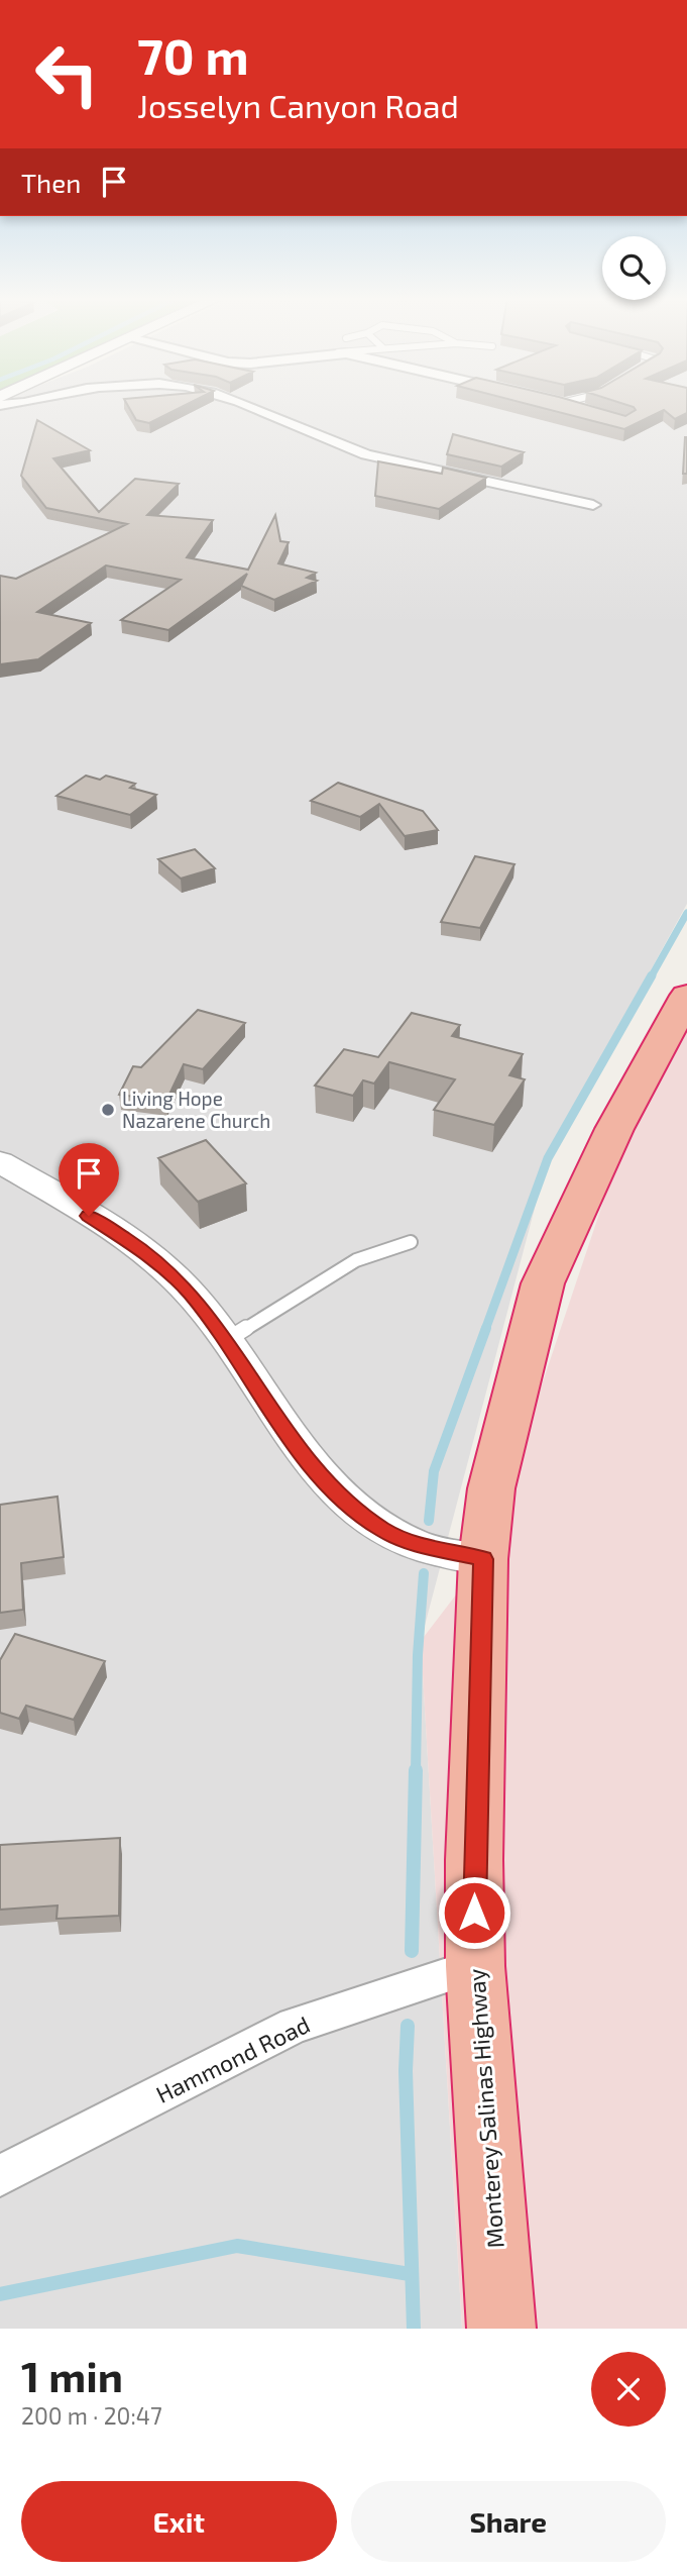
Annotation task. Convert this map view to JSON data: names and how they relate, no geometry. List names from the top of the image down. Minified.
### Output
{"streets":{"highway":["Monterey Salinas Highway"],"street":["Hammond Road"]},"crossings":[["Hammond Road","Monterey Salinas Highway"]],"places":["Living Hope Nazarene Church"],"page":{"turn":["70 m","Josselyn Canyon Road"],"then":"Then","heading":["1 min","200 m · 20:47"],"buttons":["Exit","Share"]}}
